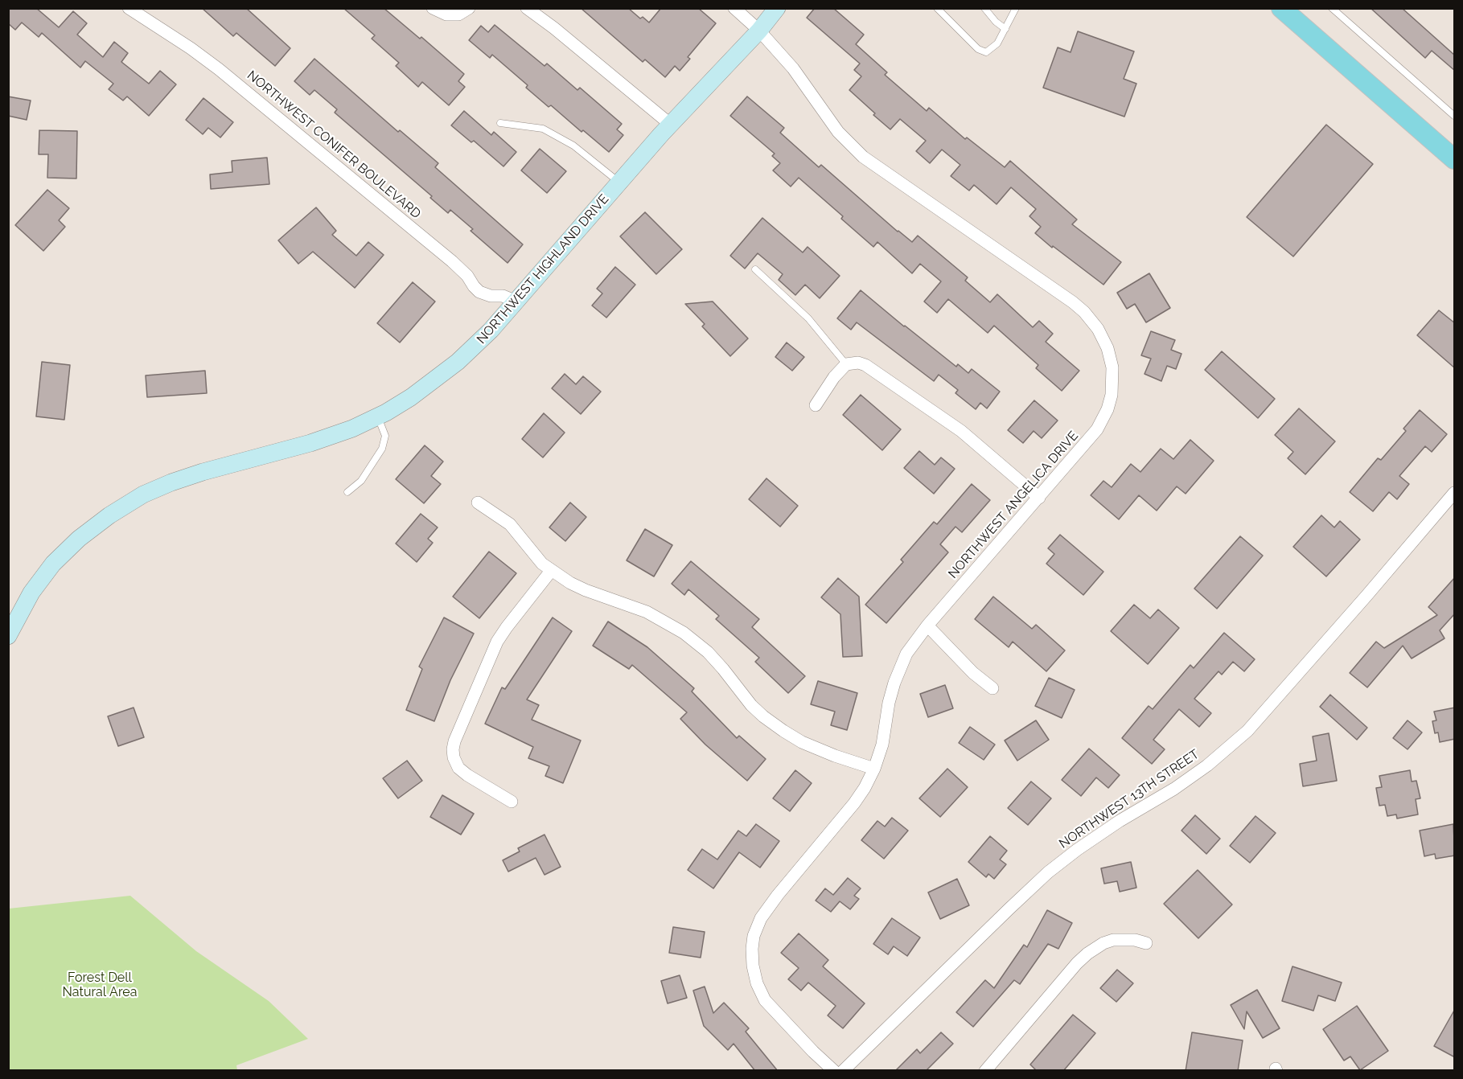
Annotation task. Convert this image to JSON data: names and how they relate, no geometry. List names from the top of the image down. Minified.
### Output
{"streets":{"main road":["NORTHWEST HIGHLAND DRIVE"],"street":["NORTHWEST CONIFER BOULEVARD","NORTHWEST ANGELICA DRIVE","NORTHWEST 13TH STREET"]},"crossings":[["NORTHWEST CONIFER BOULEVARD","NORTHWEST HIGHLAND DRIVE"],["NORTHWEST HIGHLAND DRIVE","NORTHWEST ANGELICA DRIVE"]],"parks":["Forest Dell Natural Area"]}
